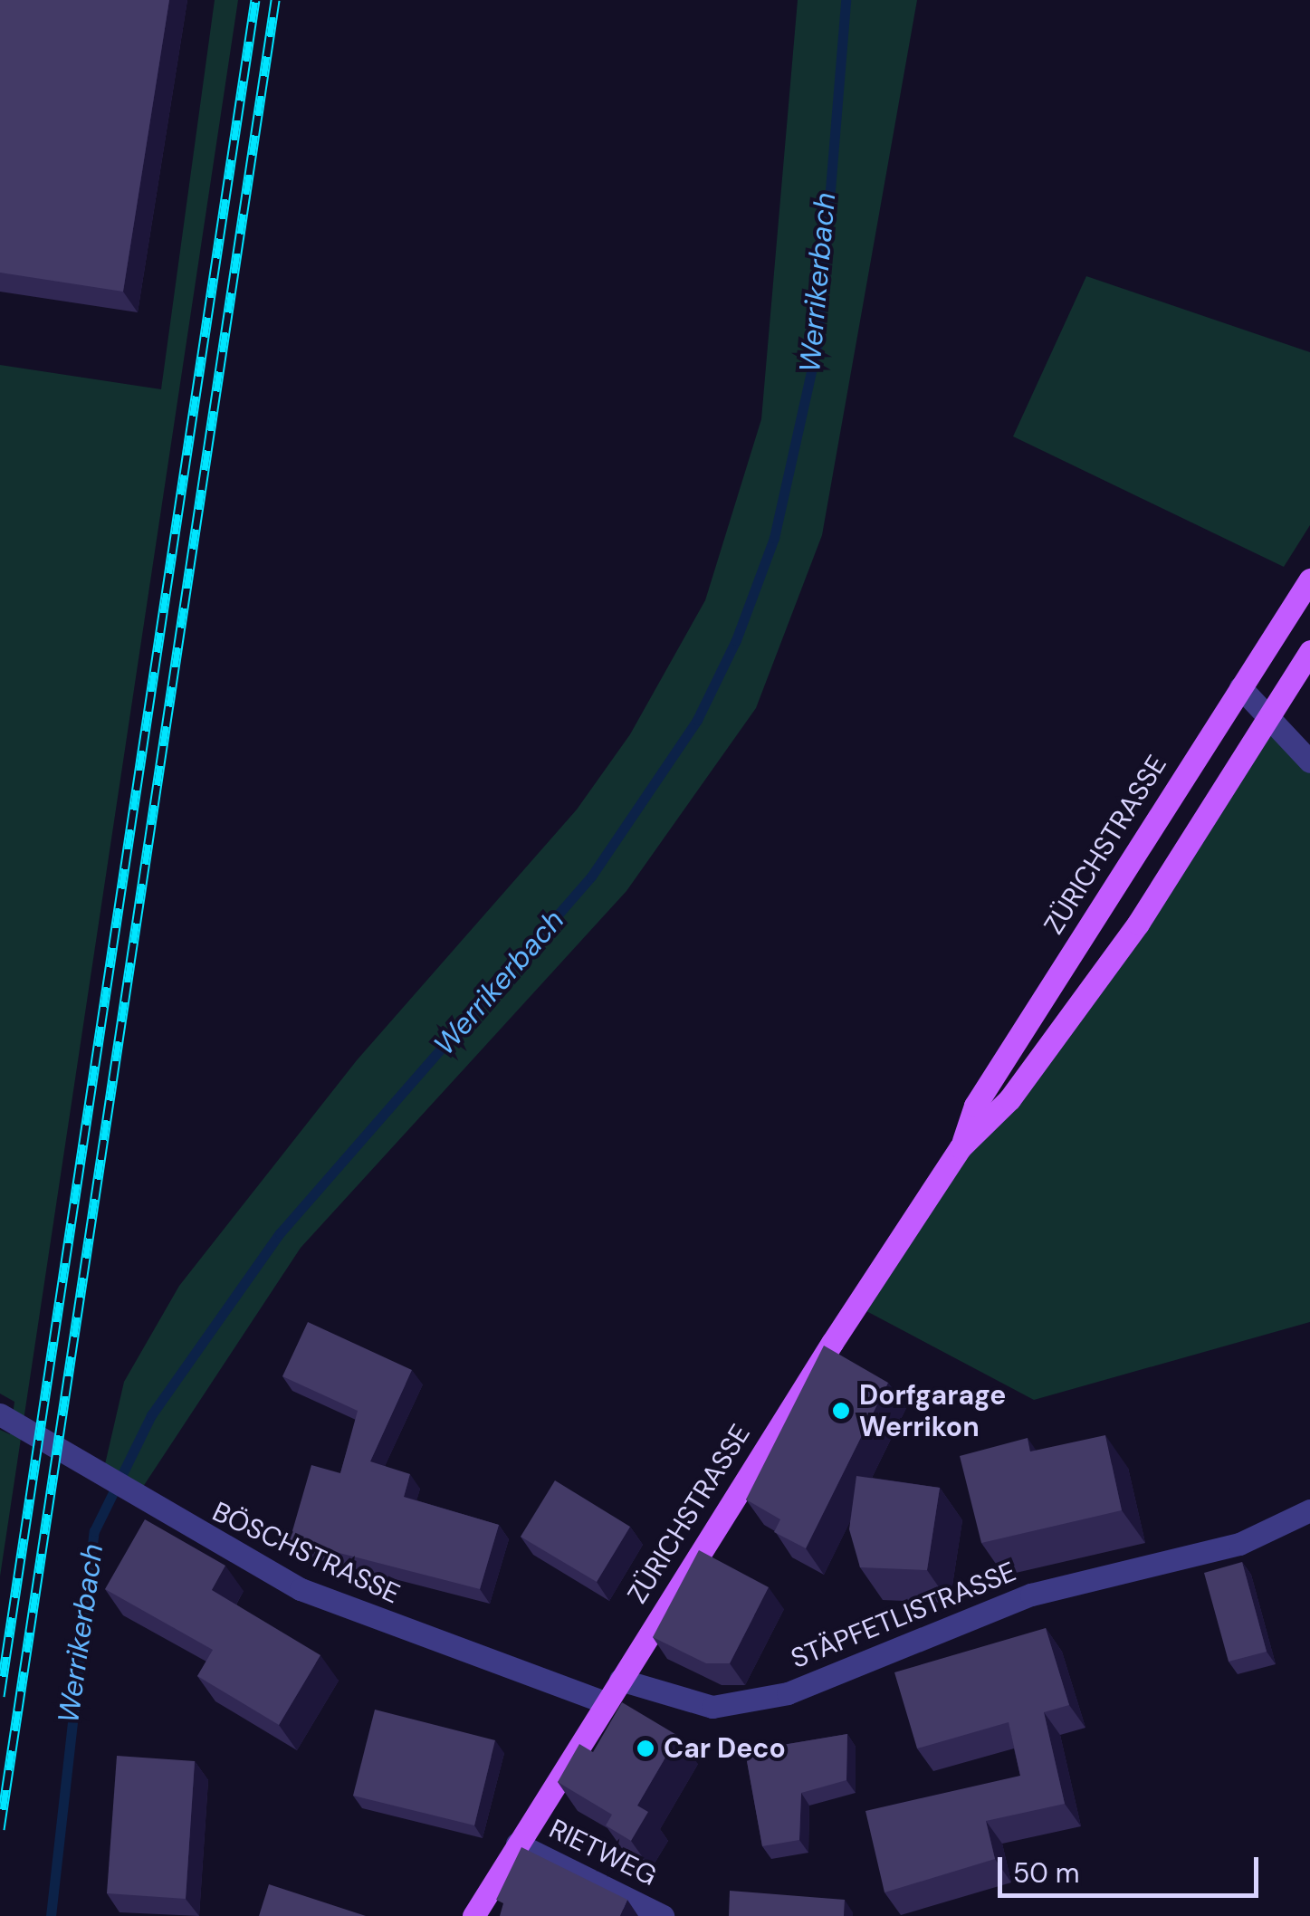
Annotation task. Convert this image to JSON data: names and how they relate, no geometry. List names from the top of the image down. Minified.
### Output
{"streets":{"main road":["ZÜRICHSTRASSE"],"street":["BÖSCHSTRASSE","STÄPFETLISTRASSE","RIETWEG"]},"crossings":[["ZÜRICHSTRASSE","BÖSCHSTRASSE"],["ZÜRICHSTRASSE","STÄPFETLISTRASSE"],["ZÜRICHSTRASSE","RIETWEG"]],"water":["Werrikerbach"],"places":["Dorfgarage Werrikon","Car Deco"],"scale_bar":"50 m"}
